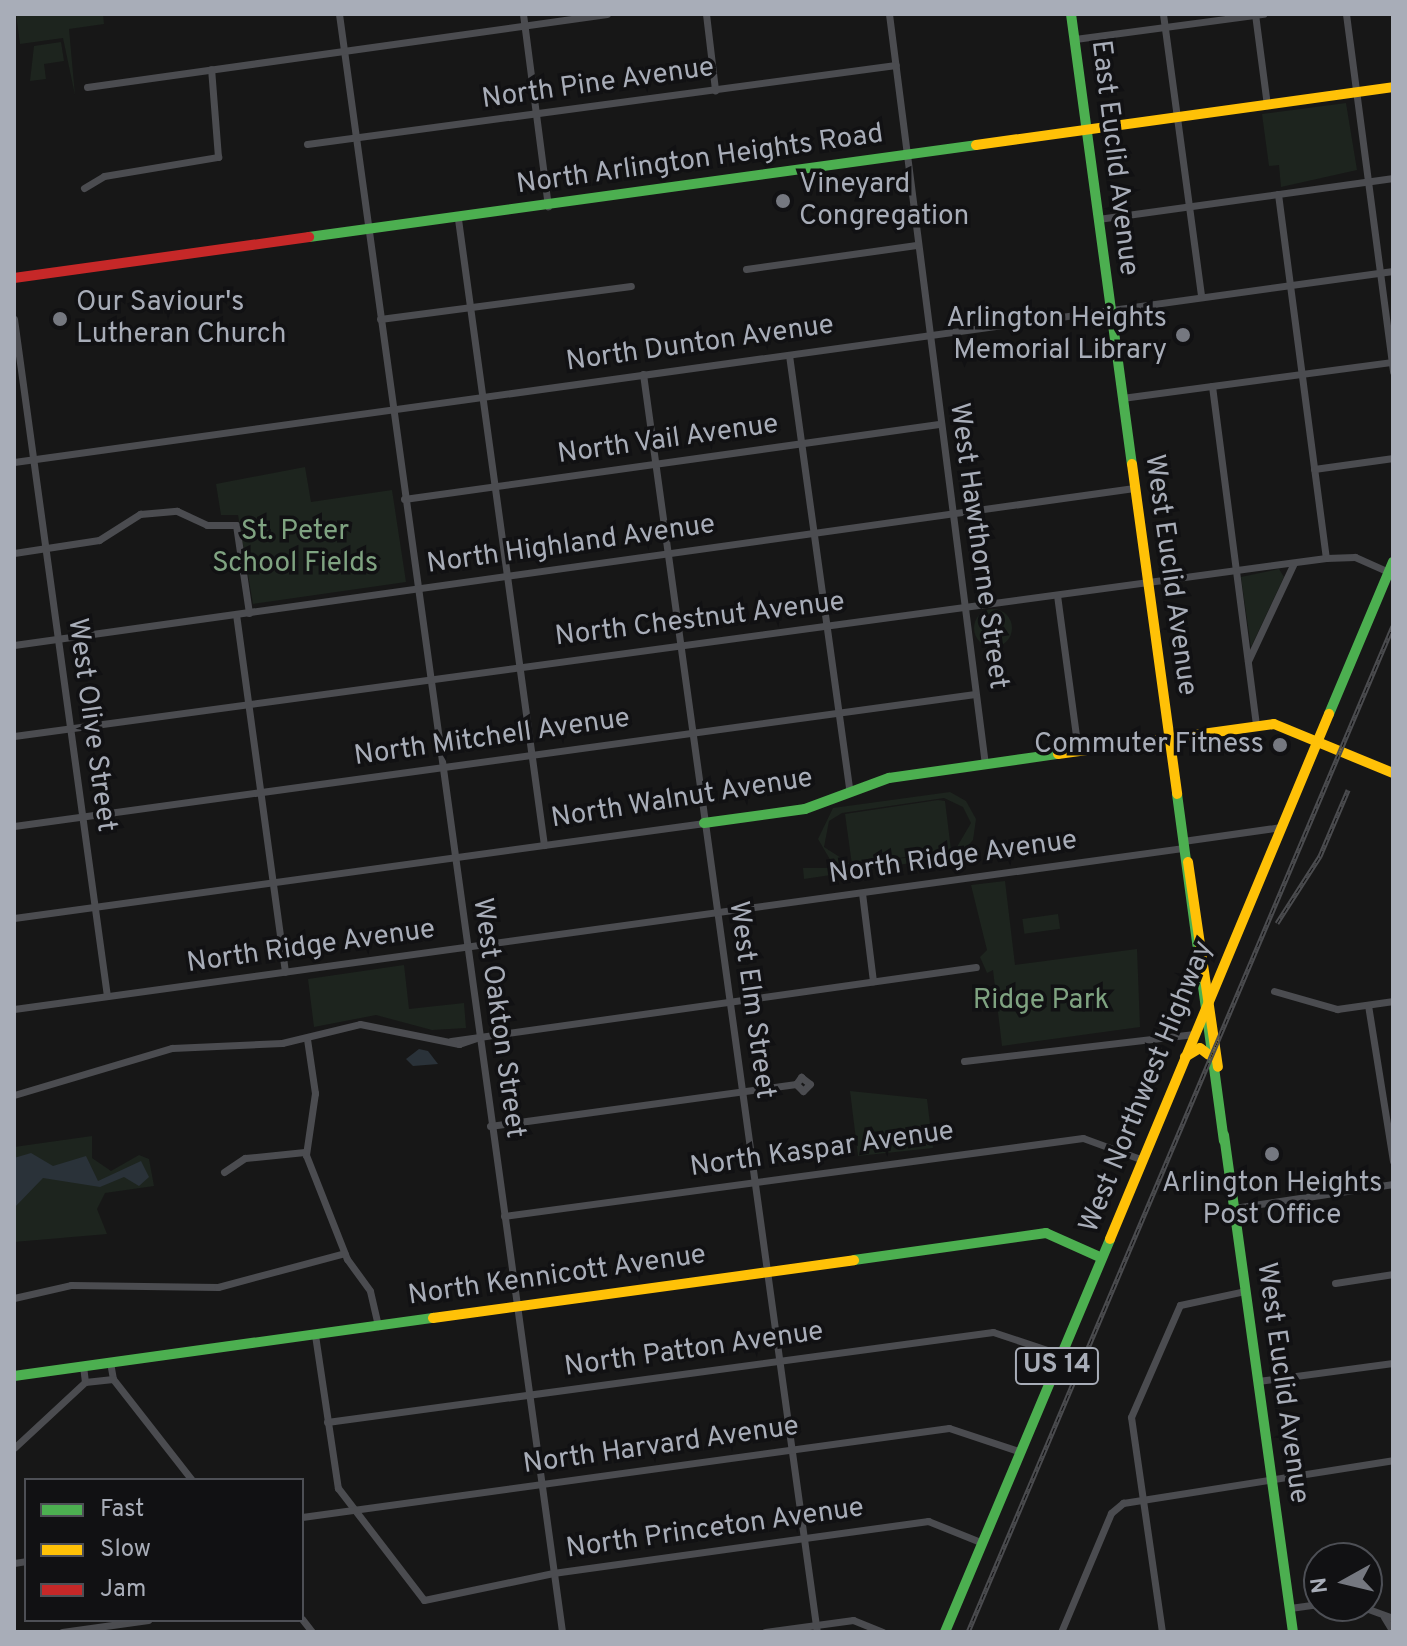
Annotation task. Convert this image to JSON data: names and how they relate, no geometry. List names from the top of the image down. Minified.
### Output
{"streets":{"main road":["East Euclid Avenue","North Arlington Heights Road","West Euclid Avenue","North Walnut Avenue","West Northwest Highway","North Kennicott Avenue","US 14"],"street":["North Pine Avenue","North Dunton Avenue","North Vail Avenue","North Highland Avenue","West Hawthorne Street","North Chestnut Avenue","West Olive Street","North Mitchell Avenue","North Ridge Avenue","West Elm Street","West Oakton Street","North Kaspar Avenue","North Patton Avenue","North Harvard Avenue","North Princeton Avenue"]},"crossings":[["North Pine Avenue","West Hawthorne Street"],["North Pine Avenue","West Oakton Street"],["East Euclid Avenue","North Arlington Heights Road"],["East Euclid Avenue","North Dunton Avenue"],["East Euclid Avenue","West Euclid Avenue"],["North Arlington Heights Road","West Hawthorne Street"],["North Arlington Heights Road","West Oakton Street"],["North Dunton Avenue","West Hawthorne Street"],["North Dunton Avenue","West Euclid Avenue"],["North Dunton Avenue","West Olive Street"],["North Dunton Avenue","West Elm Street"],["North Dunton Avenue","West Oakton Street"],["North Vail Avenue","West Hawthorne Street"],["North Vail Avenue","West Elm Street"],["North Vail Avenue","West Oakton Street"],["North Highland Avenue","West Hawthorne Street"],["North Highland Avenue","West Euclid Avenue"],["North Highland Avenue","West Olive Street"],["North Highland Avenue","West Elm Street"],["North Highland Avenue","West Oakton Street"],["West Hawthorne Street","North Chestnut Avenue"],["West Hawthorne Street","North Mitchell Avenue"],["West Hawthorne Street","North Walnut Avenue"],["West Euclid Avenue","North Chestnut Avenue"],["West Euclid Avenue","North Walnut Avenue"],["West Euclid Avenue","North Ridge Avenue"],["West Euclid Avenue","West Northwest Highway"],["North Chestnut Avenue","West Olive Street"],["North Chestnut Avenue","West Elm Street"],["North Chestnut Avenue","West Oakton Street"],["North Chestnut Avenue","West Northwest Highway"],["West Olive Street","North Mitchell Avenue"],["West Olive Street","North Walnut Avenue"],["West Olive Street","North Ridge Avenue"],["North Mitchell Avenue","West Elm Street"],["North Mitchell Avenue","West Oakton Street"],["North Walnut Avenue","West Elm Street"],["North Walnut Avenue","West Oakton Street"],["North Walnut Avenue","West Northwest Highway"],["North Ridge Avenue","West Elm Street"],["North Ridge Avenue","West Oakton Street"],["North Ridge Avenue","West Northwest Highway"],["West Elm Street","North Kaspar Avenue"],["West Elm Street","North Kennicott Avenue"],["West Elm Street","North Patton Avenue"],["West Elm Street","North Harvard Avenue"],["West Elm Street","North Princeton Avenue"],["West Oakton Street","North Kaspar Avenue"],["West Oakton Street","North Kennicott Avenue"],["West Oakton Street","North Patton Avenue"],["West Oakton Street","North Harvard Avenue"],["West Oakton Street","North Princeton Avenue"],["West Northwest Highway","North Kaspar Avenue"],["West Northwest Highway","North Kennicott Avenue"],["West Northwest Highway","North Patton Avenue"],["West Northwest Highway","North Harvard Avenue"],["West Northwest Highway","North Princeton Avenue"],["North Harvard Avenue","North Princeton Avenue"]],"parks":["St. Peter School Fields","Ridge Park"],"places":["Vineyard Congregation","Our Saviour's Lutheran Church","Arlington Heights Memorial Library","Commuter Fitness","Arlington Heights Post Office"],"legend":["Fast","Slow","Jam"],"north":"left"}
